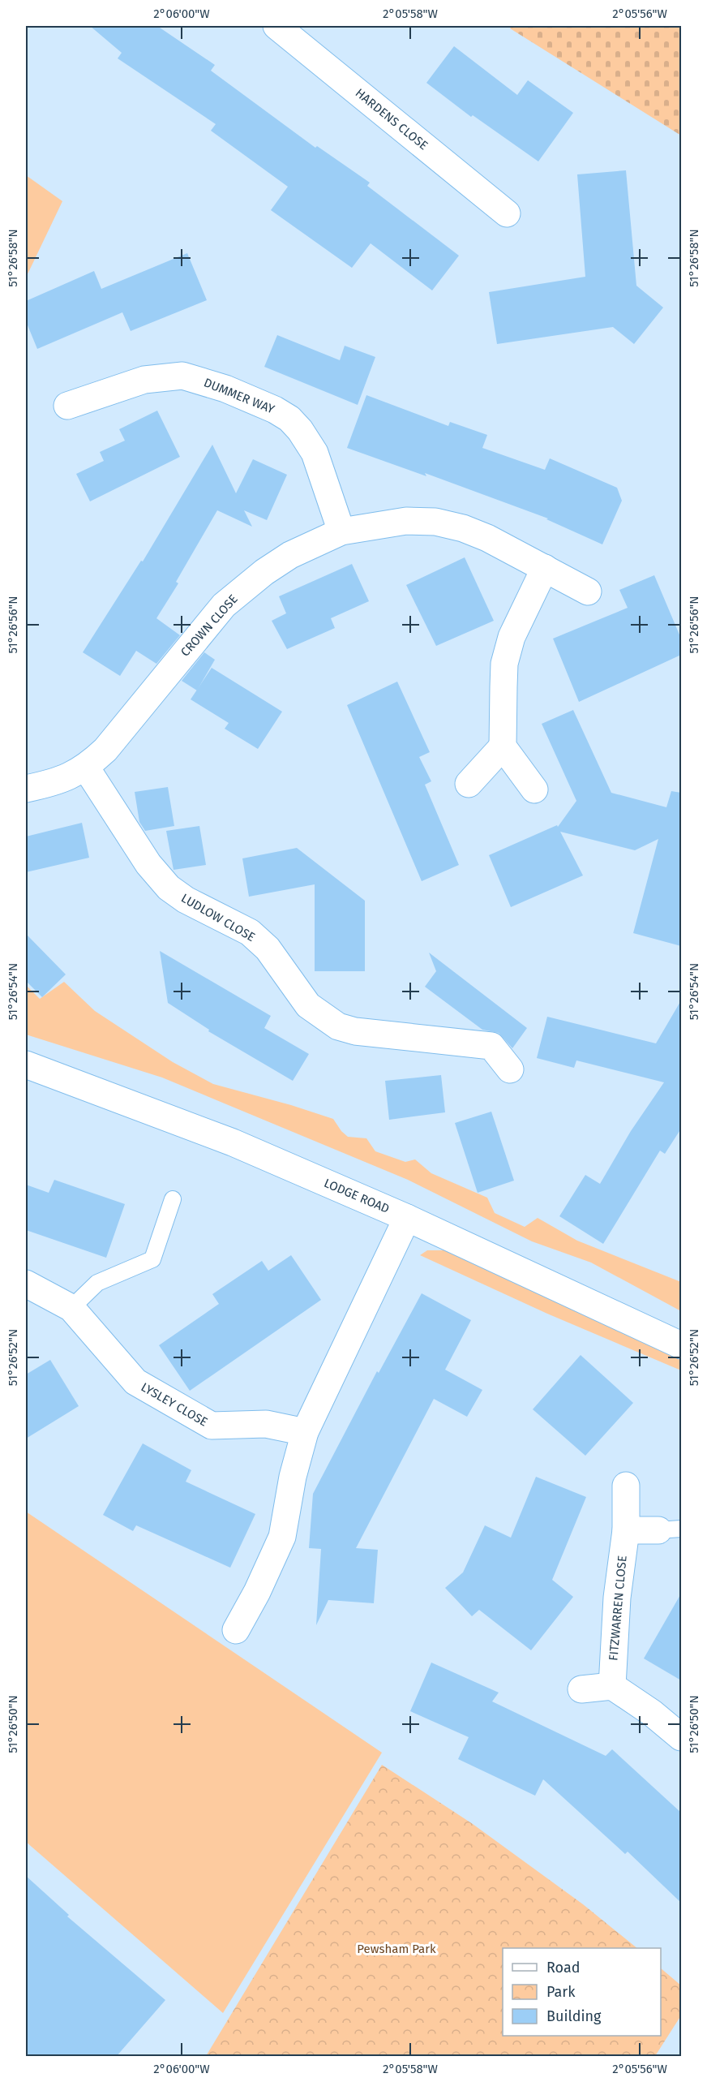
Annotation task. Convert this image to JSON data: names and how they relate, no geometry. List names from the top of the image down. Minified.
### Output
{"streets":{"street":["HARDENS CLOSE","DUMMER WAY","CROWN CLOSE","LUDLOW CLOSE","LODGE ROAD","LYSLEY CLOSE","FITZWARREN CLOSE"]},"crossings":[["DUMMER WAY","CROWN CLOSE"],["CROWN CLOSE","LUDLOW CLOSE"]],"parks":["Pewsham Park"],"legend":["Road","Park","Building"],"coordinates":["2°06'00\"W","2°05'58\"W","2°05'56\"W","51°26'58\"N","51°26'56\"N","51°26'54\"N","51°26'52\"N","51°26'50\"N"]}
